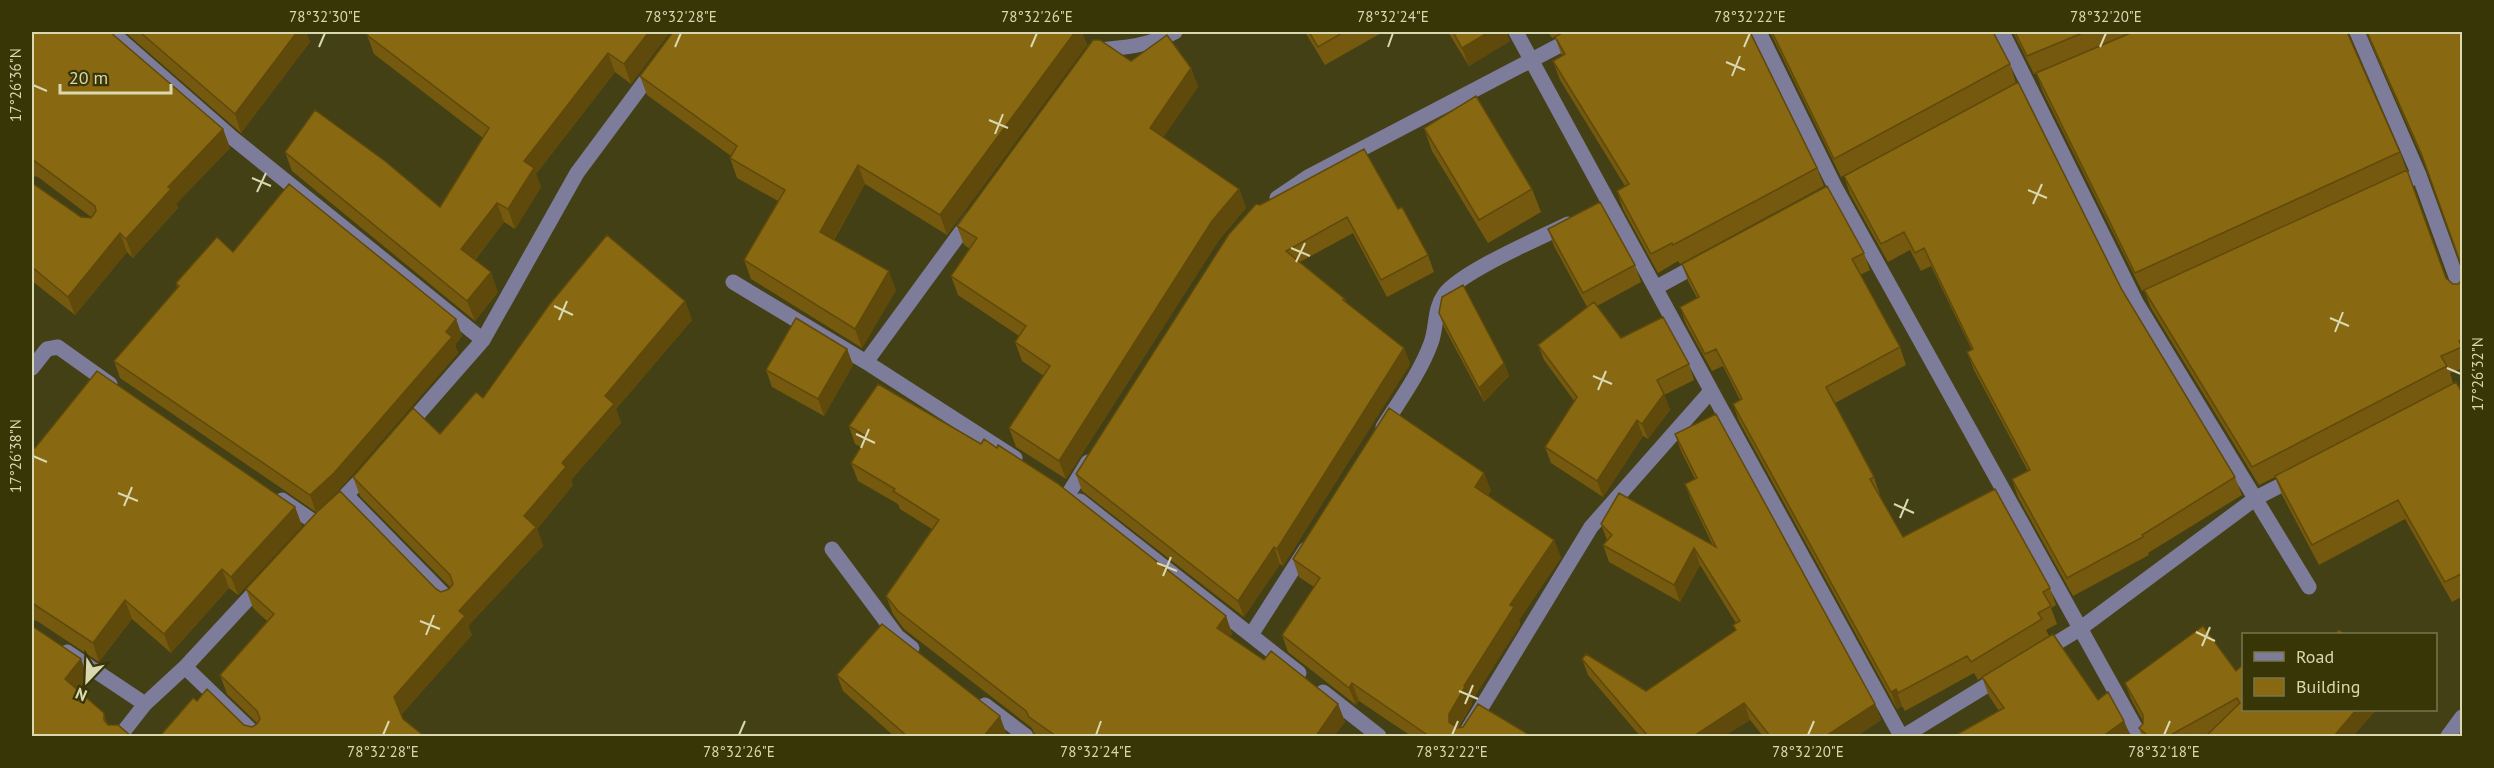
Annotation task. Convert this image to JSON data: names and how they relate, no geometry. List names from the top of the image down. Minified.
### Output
{"legend":["Road","Building"],"scale_bar":"20 m","north":"bottom left","coordinates":["78°32'30\"E","78°32'28\"E","78°32'26\"E","78°32'24\"E","78°32'22\"E","78°32'20\"E","17°26'36\"N","17°26'32\"N","17°26'38\"N","78°32'18\"E"]}
